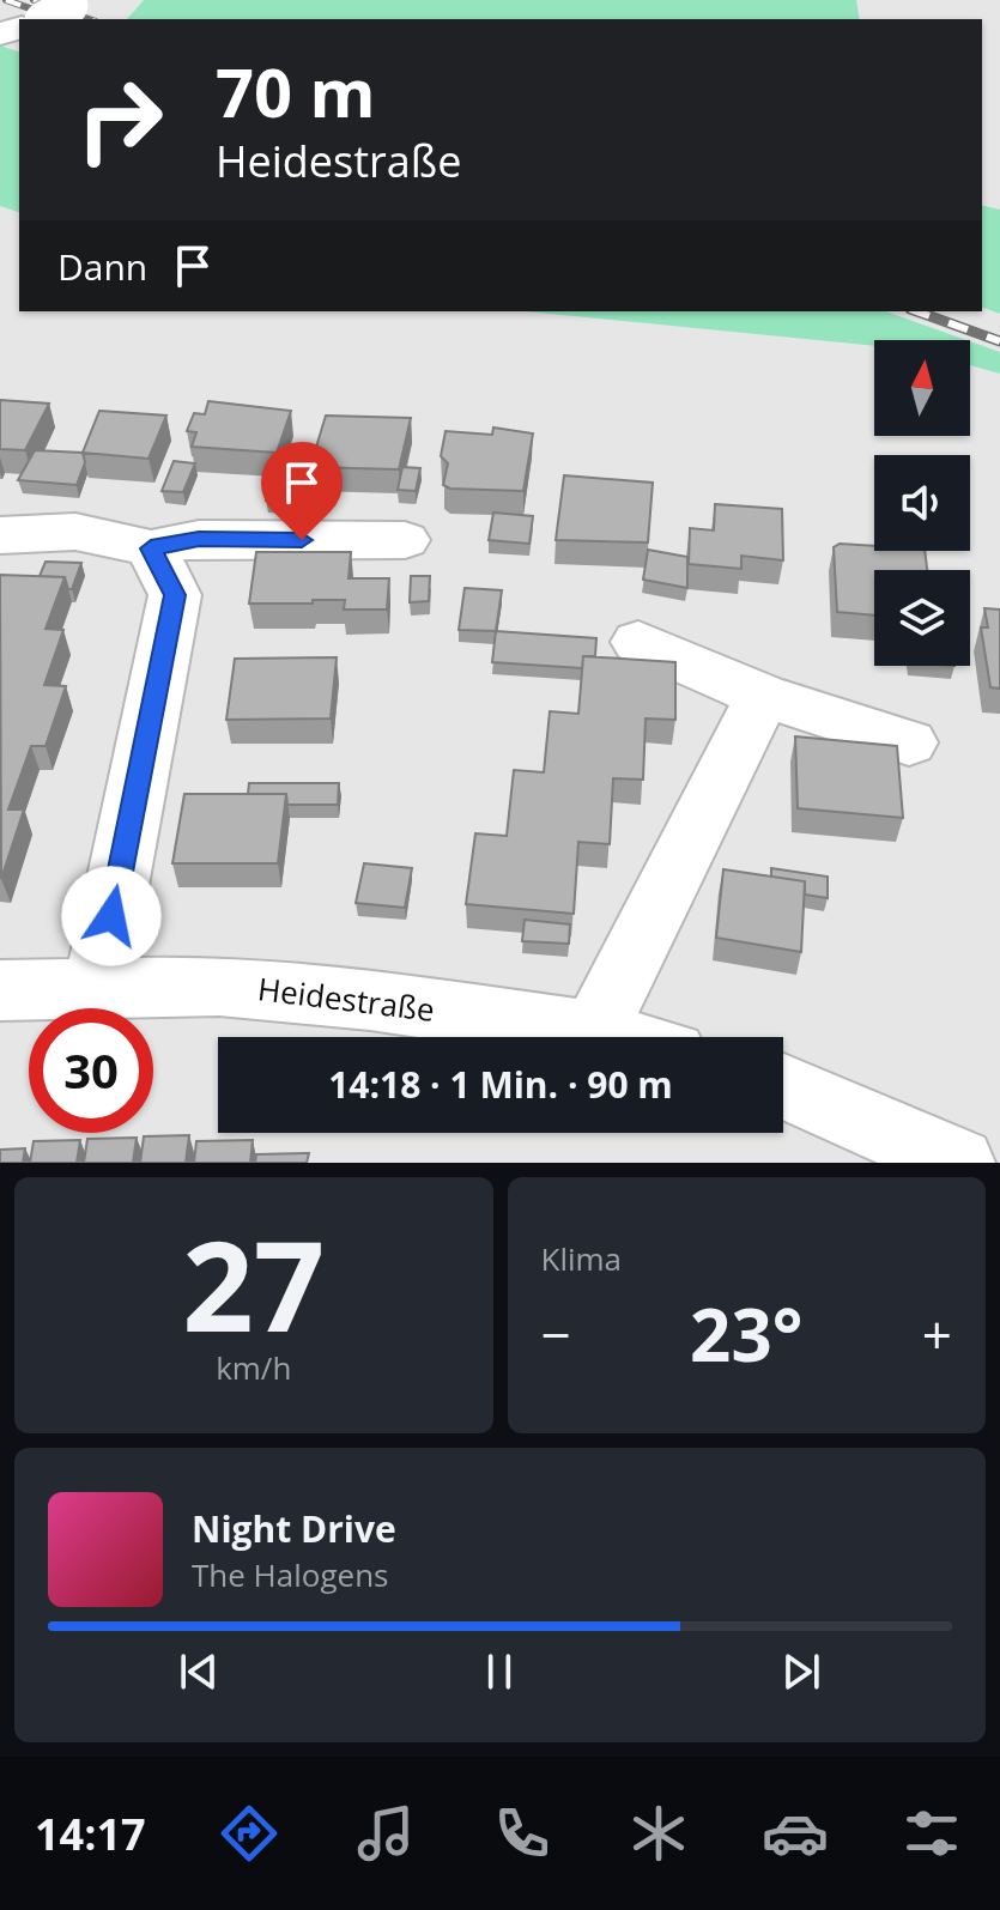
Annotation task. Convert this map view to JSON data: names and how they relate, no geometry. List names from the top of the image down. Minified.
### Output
{"streets":{"street":["Heidestraße"]},"north":"top","page":{"turn":["70 m","Heidestraße"],"then":"Dann","limit":"30","trip":"14:18 · 1 Min. · 90 m","tile":[["27","km/h"],"Klima"],"heat":["−","23°","+"],"song":["Night Drive","The Halogens"],"tabs":"14:17"}}
